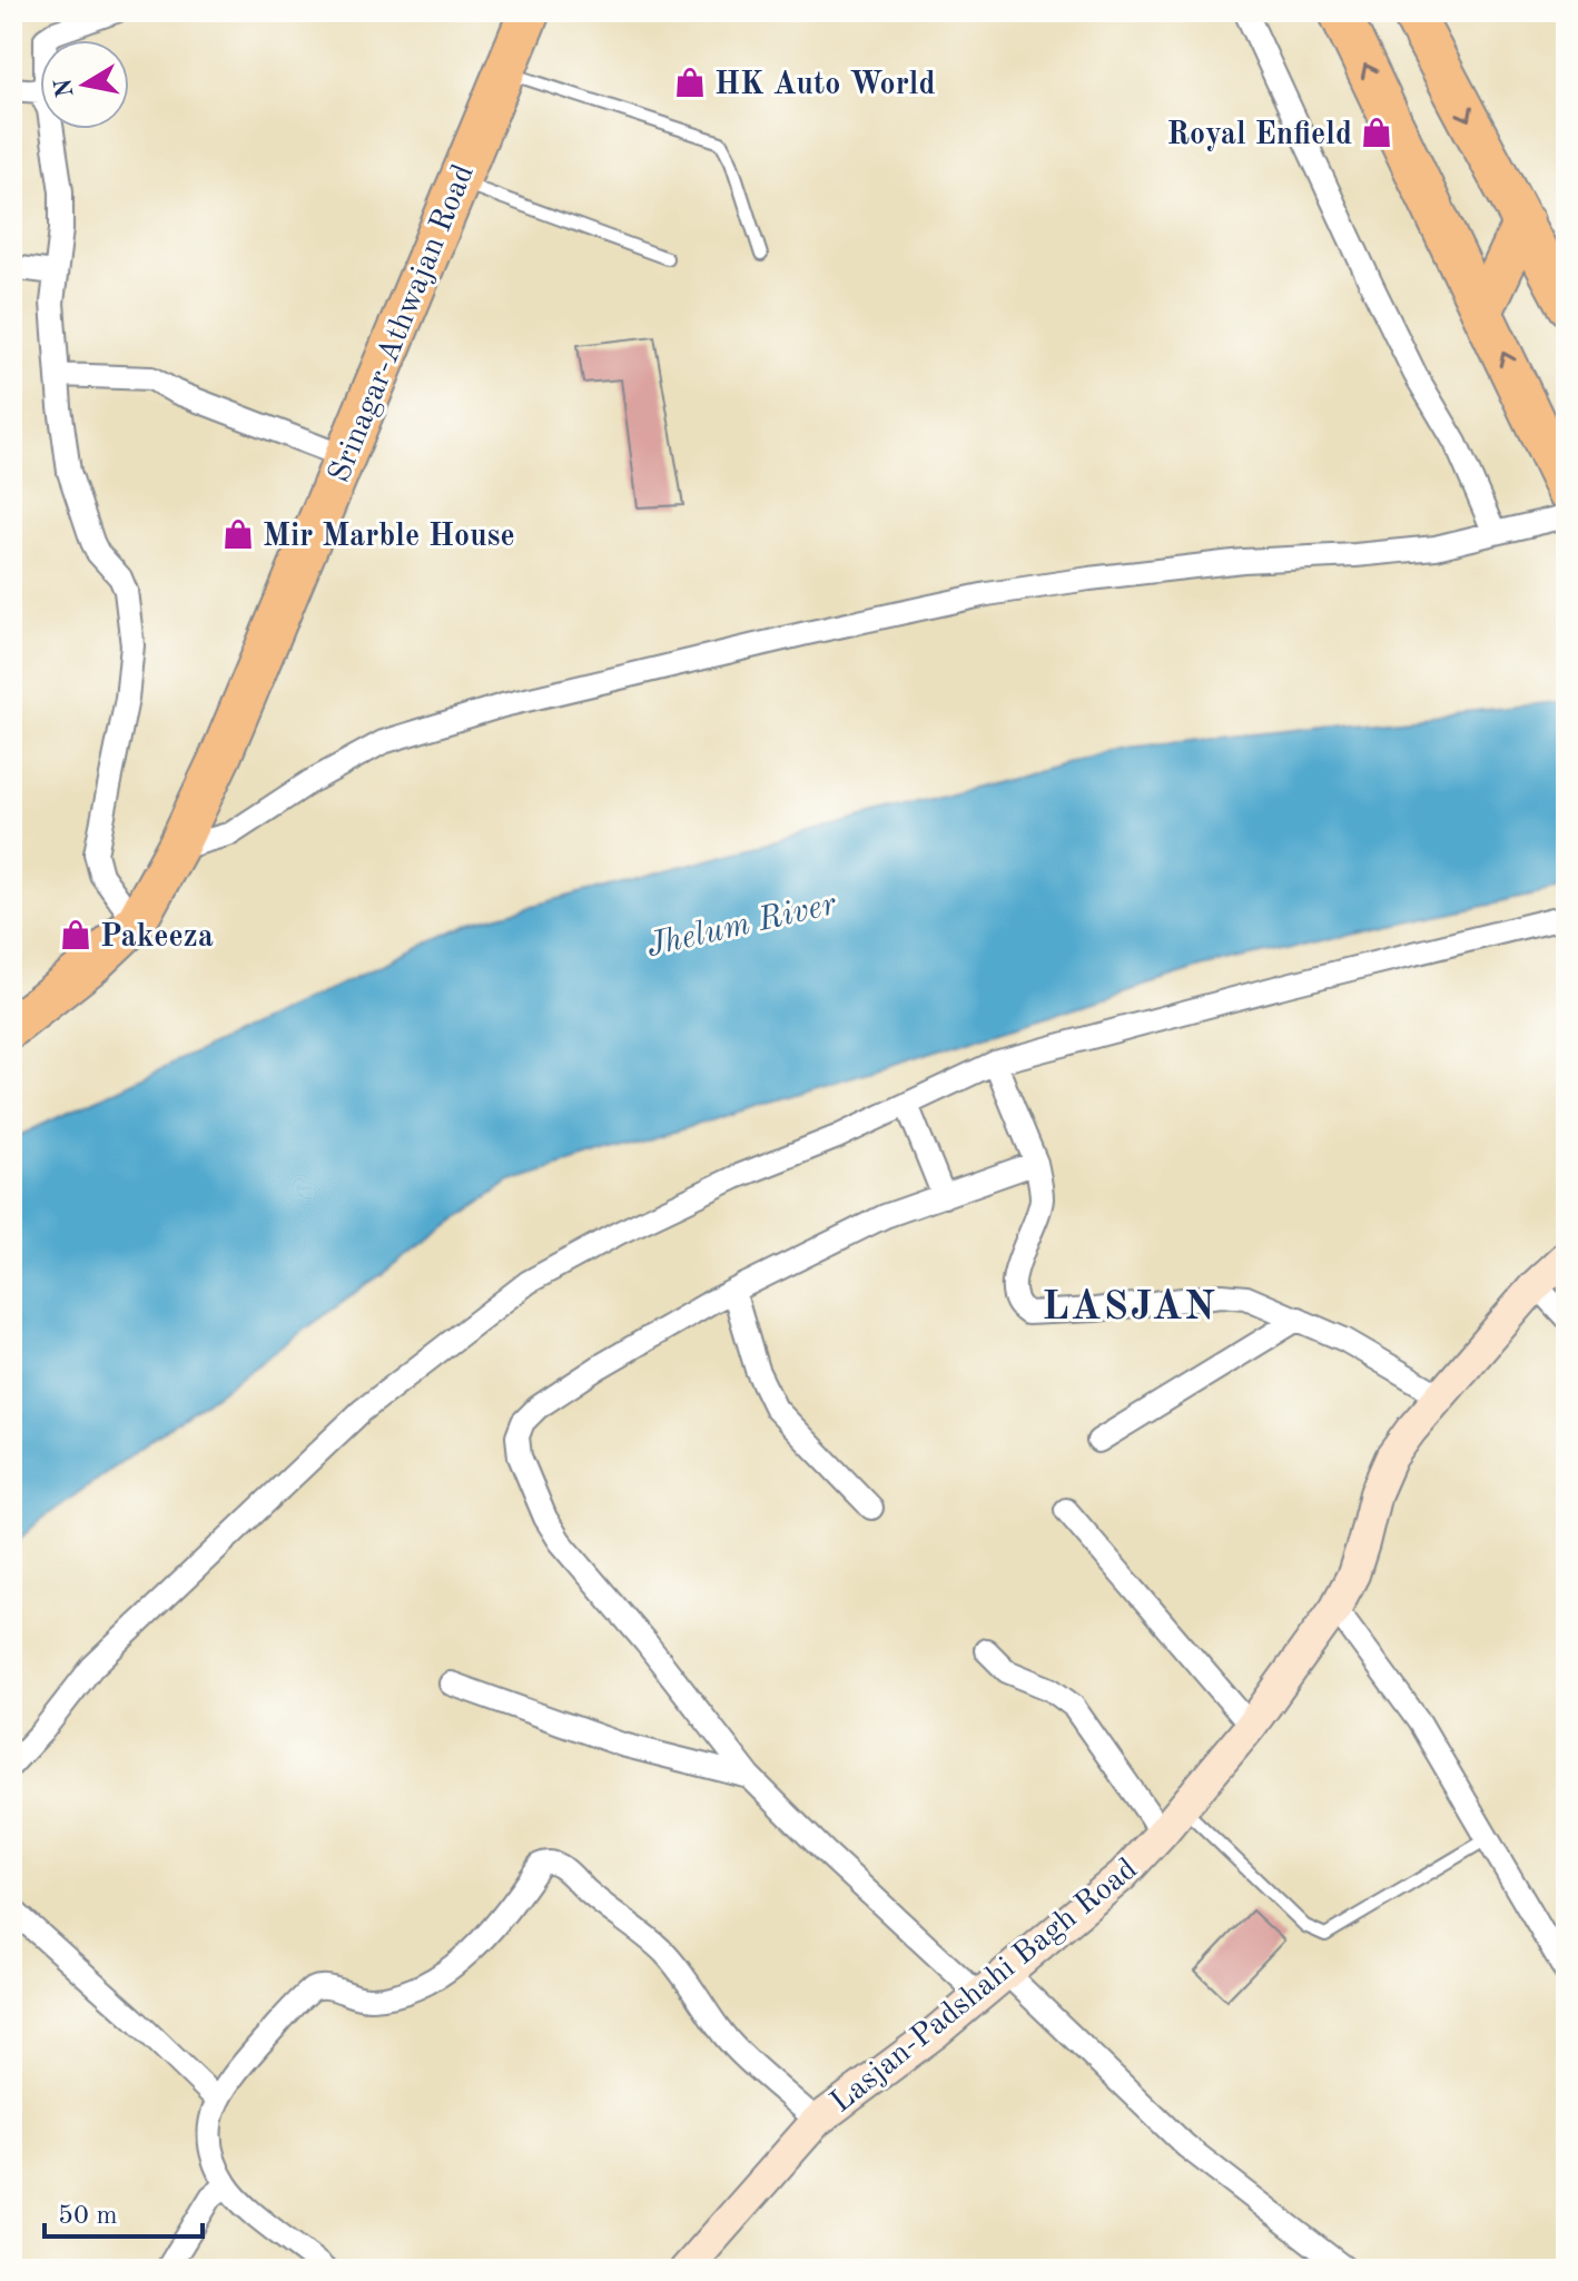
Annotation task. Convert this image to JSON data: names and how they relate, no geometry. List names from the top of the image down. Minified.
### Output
{"streets":{"highway":["Srinagar-Athwajan Road"],"street":["Lasjan-Padshahi Bagh Road"]},"districts":["LASJAN"],"water":["Jhelum River"],"places":{"shop":["HK Auto World","Royal Enfield","Mir Marble House","Pakeeza"]},"scale_bar":"50 m","north":"left"}
